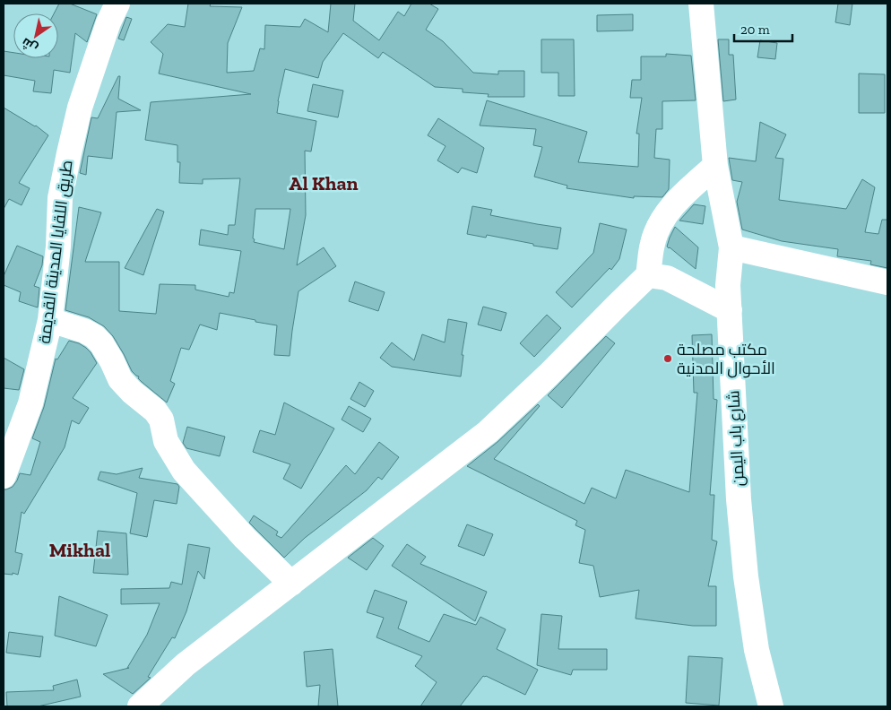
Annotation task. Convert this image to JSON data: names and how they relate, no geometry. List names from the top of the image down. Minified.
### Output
{"streets":{"street":["طريق اللقايا المدينة القديمة","شارع باب اليمن"]},"districts":["Al Khan","Mikhal"],"places":["مكتب مصلحة الأحوال المدنية"],"scale_bar":"20 m","north":"bottom left"}
